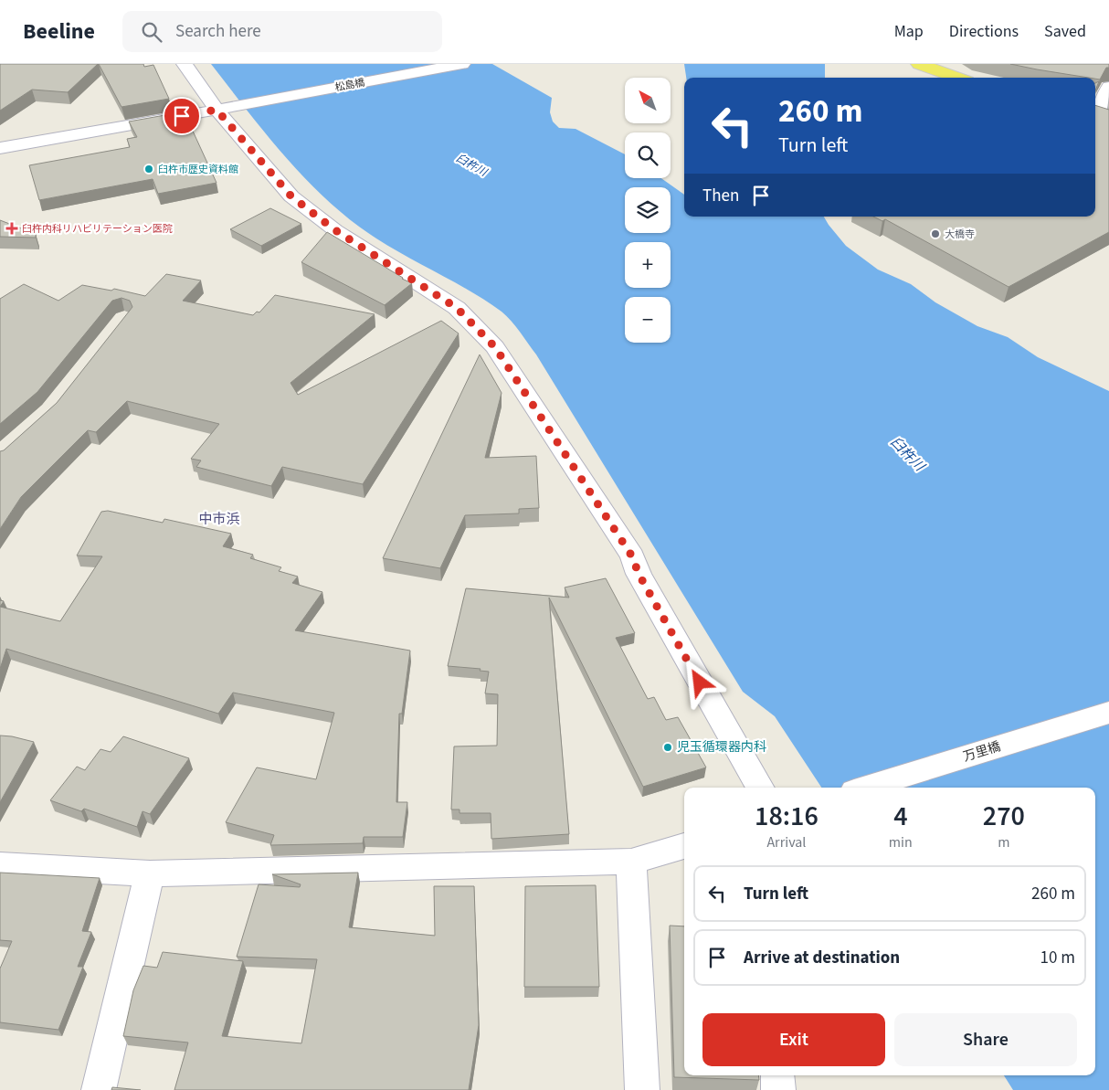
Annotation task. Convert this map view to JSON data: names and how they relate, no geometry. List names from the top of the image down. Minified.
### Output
{"streets":{"street":["松島橋","万里橋"]},"districts":["中市浜"],"water":["臼杵川"],"places":{"other":["臼杵市歴史資料館","大橋寺","児玉循環器内科"],"health":["臼杵内科リハビリテーション医院"]},"north":"top left","page":{"header":"Beeline","search":"Search here","nav":["Map","Directions","Saved"],"map_buttons":["+","−"],"turn":["260 m","Turn left"],"then":"Then","eta":["18:16","Arrival","4","min","270","m"],"list":[{"name":"Turn left","value":"260 m"},{"name":"Arrive at destination","value":"10 m"}],"buttons":["Exit","Share"]}}
